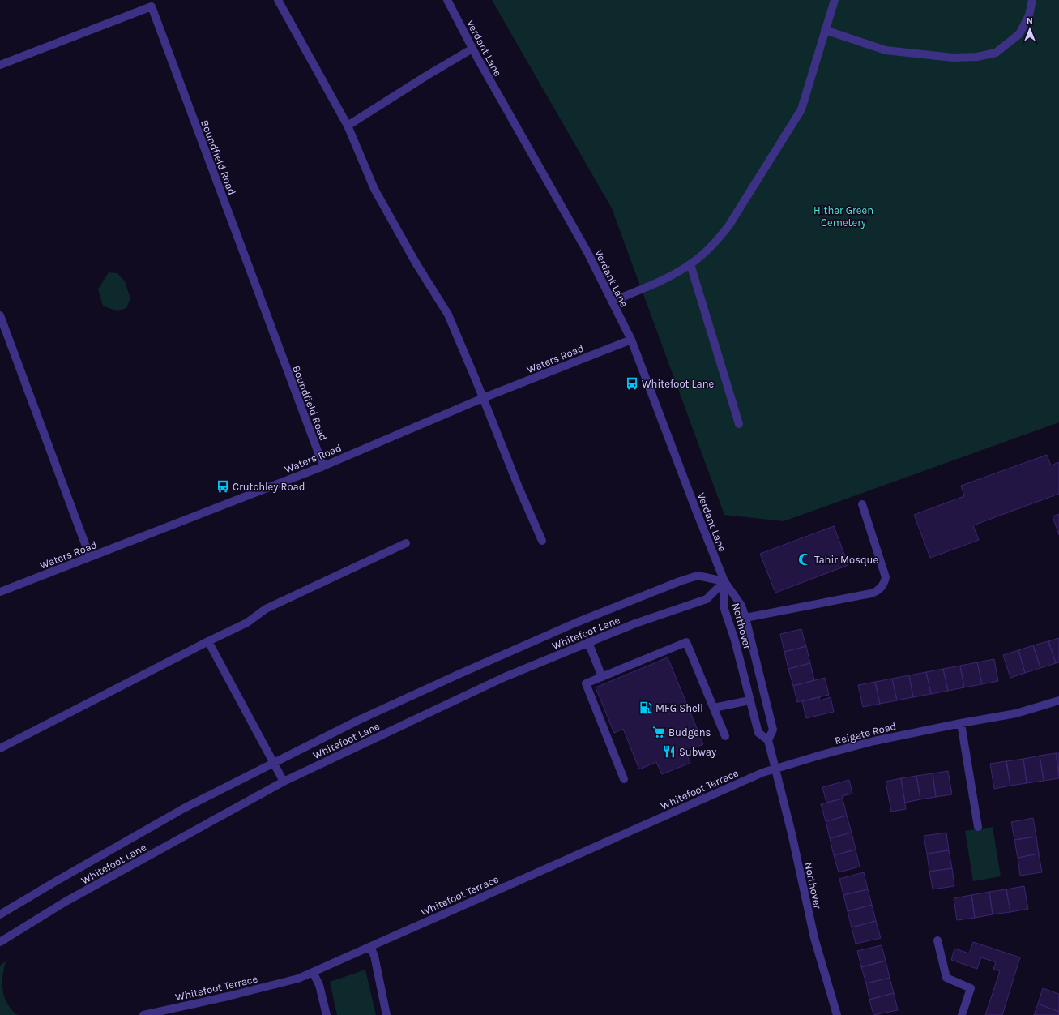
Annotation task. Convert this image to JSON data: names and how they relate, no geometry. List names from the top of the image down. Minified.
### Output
{"streets":{"street":["Verdant Lane","Boundfield Road","Waters Road","Northover","Whitefoot Lane","Reigate Road","Whitefoot Terrace"]},"crossings":[["Verdant Lane","Waters Road"],["Verdant Lane","Northover"],["Verdant Lane","Whitefoot Lane"],["Boundfield Road","Waters Road"],["Northover","Whitefoot Lane"],["Northover","Reigate Road"],["Northover","Whitefoot Terrace"],["Reigate Road","Whitefoot Terrace"]],"parks":["Hither Green Cemetery"],"places":{"bus stop":["Whitefoot Lane","Crutchley Road"],"mosque":["Tahir Mosque"],"fuel station":["MFG Shell"],"supermarket":["Budgens"],"restaurant":["Subway"]},"north":"top"}
